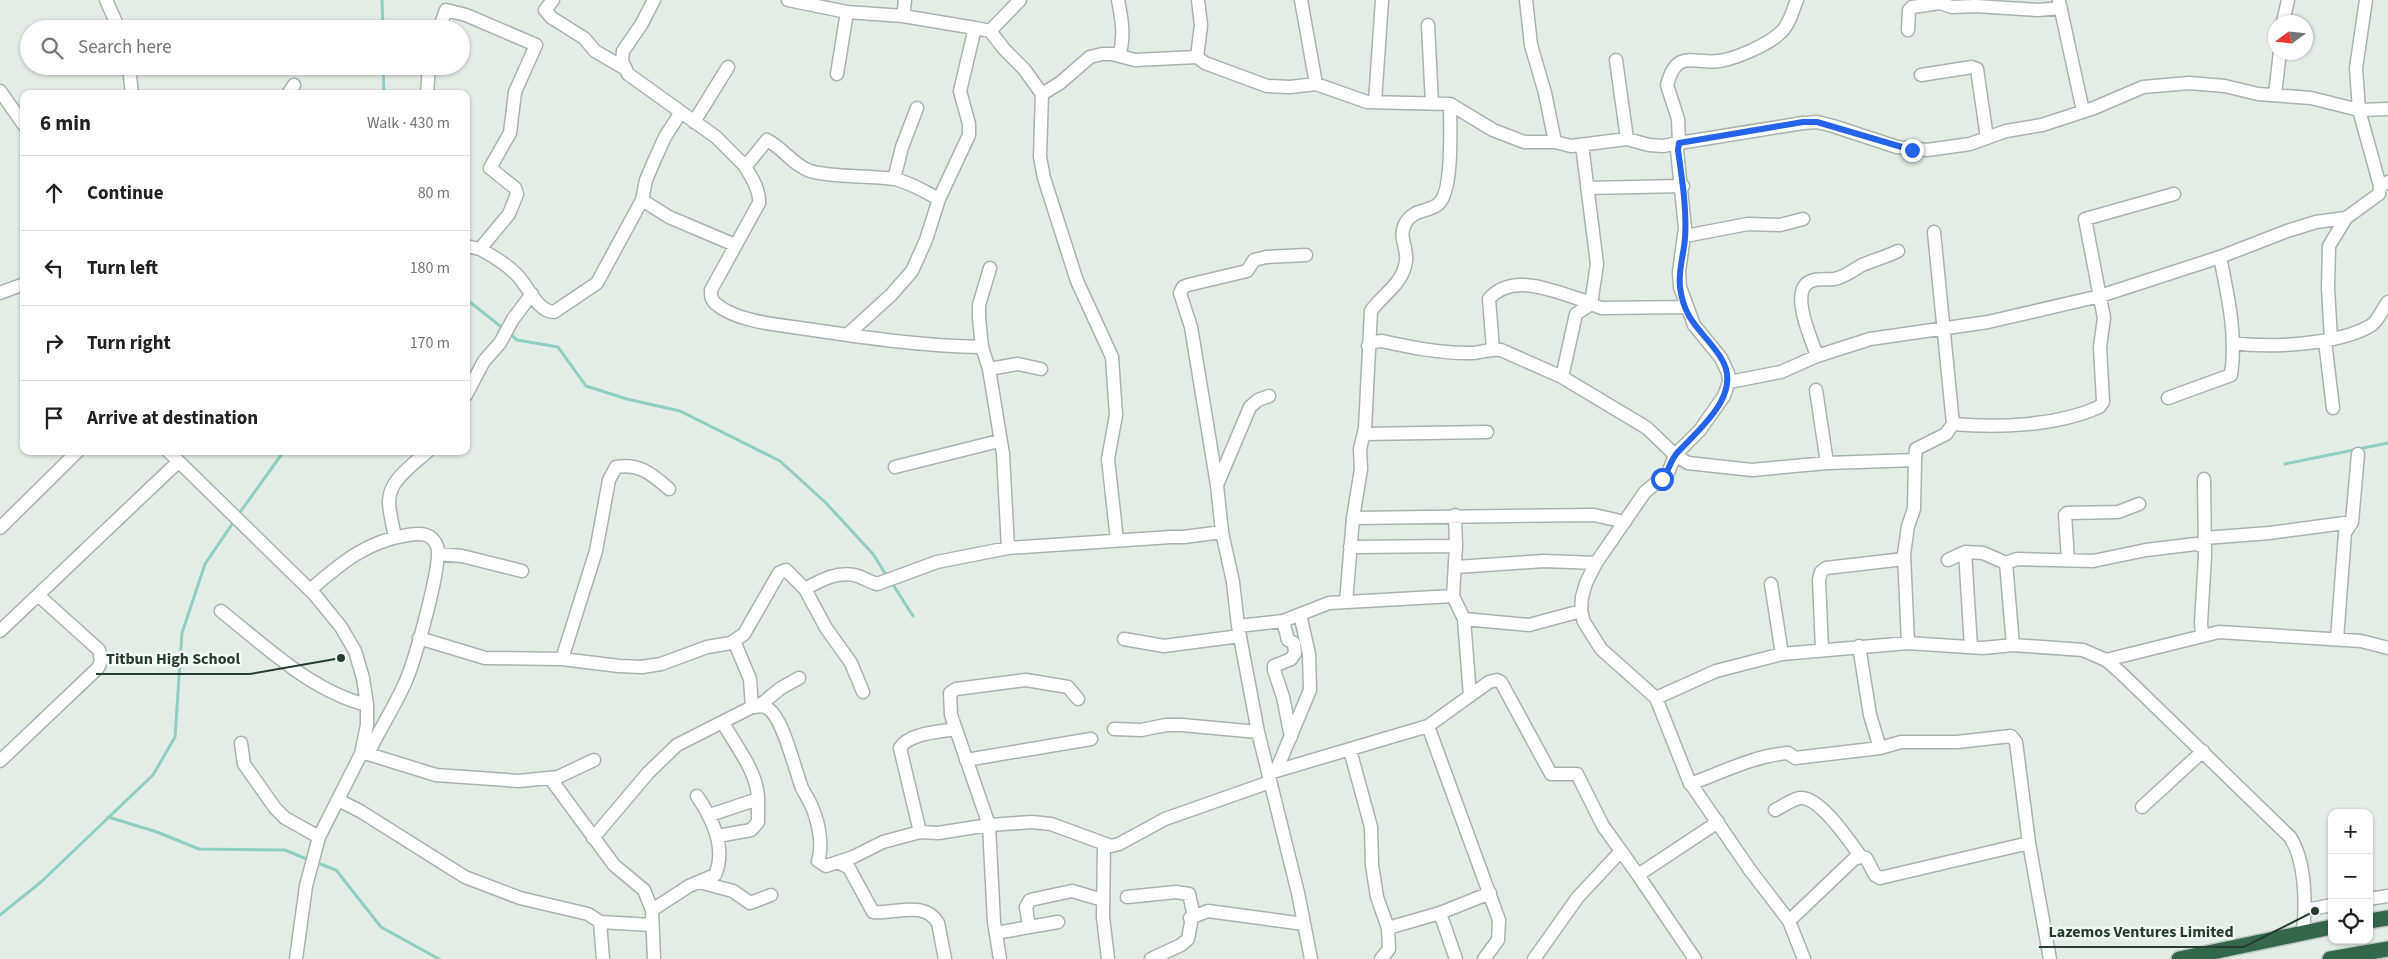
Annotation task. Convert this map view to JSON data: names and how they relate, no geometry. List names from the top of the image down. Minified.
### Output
{"places":["Titbun High School","Lazemos Ventures Limited"],"north":"left","page":{"search":"Search here","heading":["6 min","Walk · 430 m"],"list":[["Continue","80 m"],["Turn left","180 m"],["Turn right","170 m"],"Arrive at destination"],"map_buttons":["+","−"]}}
